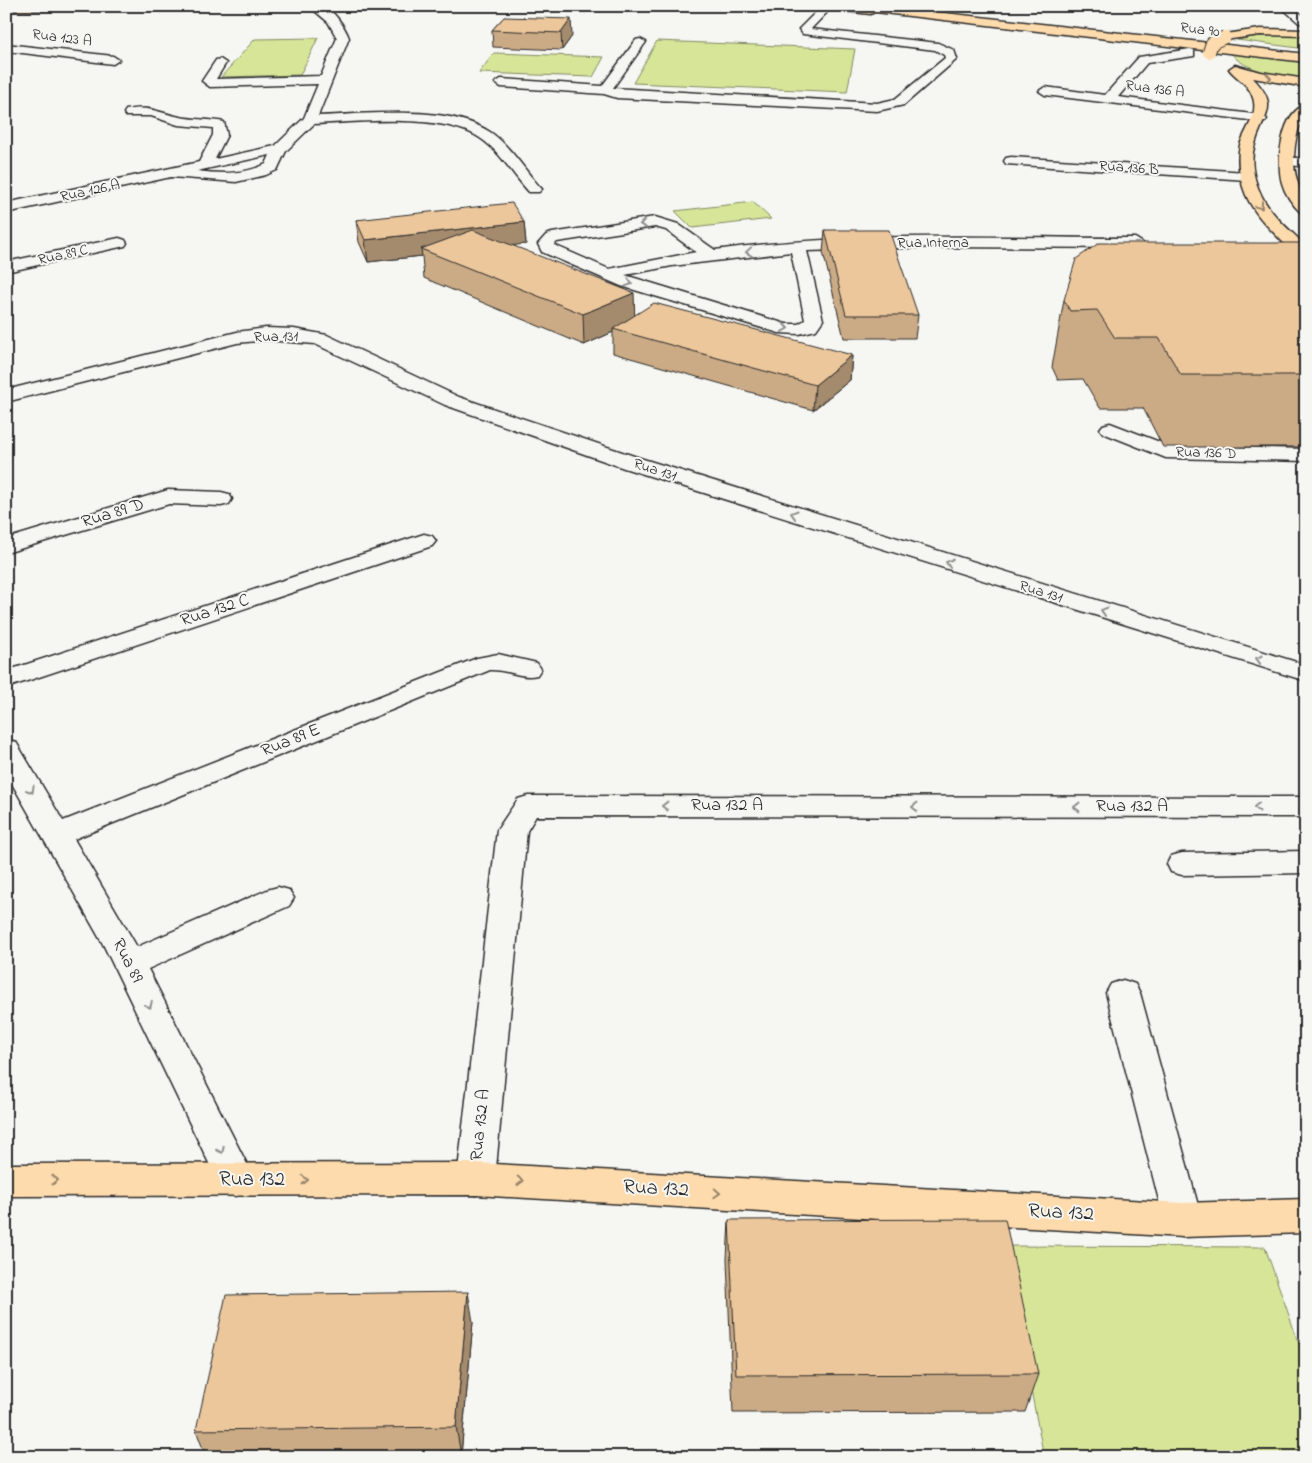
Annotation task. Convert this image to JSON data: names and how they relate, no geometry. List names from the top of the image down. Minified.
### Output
{"streets":{"main road":["Rua 90","Rua 132"],"street":["Rua 123 A","Rua 136 A","Rua 136 B","Rua 126 A","Rua Interna","Rua 89 C","Rua 131","Rua 136 D","Rua 89 D","Rua 132 C","Rua 89 E","Rua 132 A","Rua 89"]},"crossings":[["Rua 89 E","Rua 89"],["Rua 132 A","Rua 132"],["Rua 89","Rua 132"]],"one_way":["Rua 131","Rua 89","Rua 132"]}
